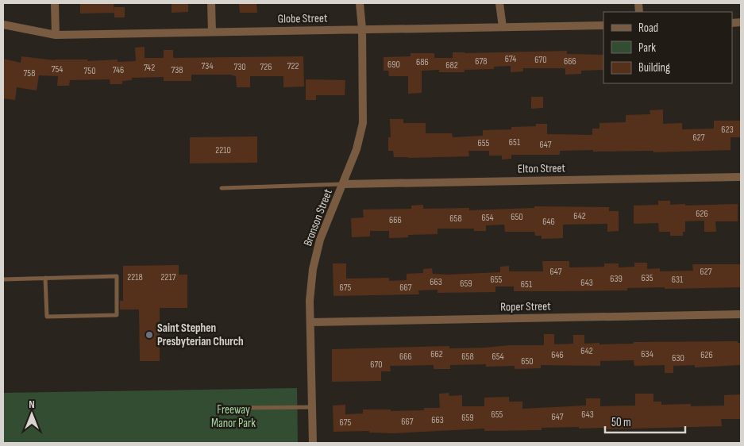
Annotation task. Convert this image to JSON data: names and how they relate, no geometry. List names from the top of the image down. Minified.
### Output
{"streets":{"street":["Globe Street","Elton Street","Bronson Street","Roper Street"]},"crossings":[["Globe Street","Bronson Street"],["Elton Street","Bronson Street"],["Bronson Street","Roper Street"]],"parks":["Freeway Manor Park"],"places":["Saint Stephen Presbyterian Church"],"house_numbers":["674","670","678","666","686","690","682","734","722","730","726","742","754","746","738","750","758","623","627","651","655","647","2210","626","642","650","654","658","666","646","647","627","2218","2217","635","639","655","631","663","643","659","651","675","667","642","662","634","646","626","666","658","654","630","650","670","655","643","647","659","663","667","675"],"legend":["Road","Park","Building"],"scale_bar":"50 m","north":"top"}
